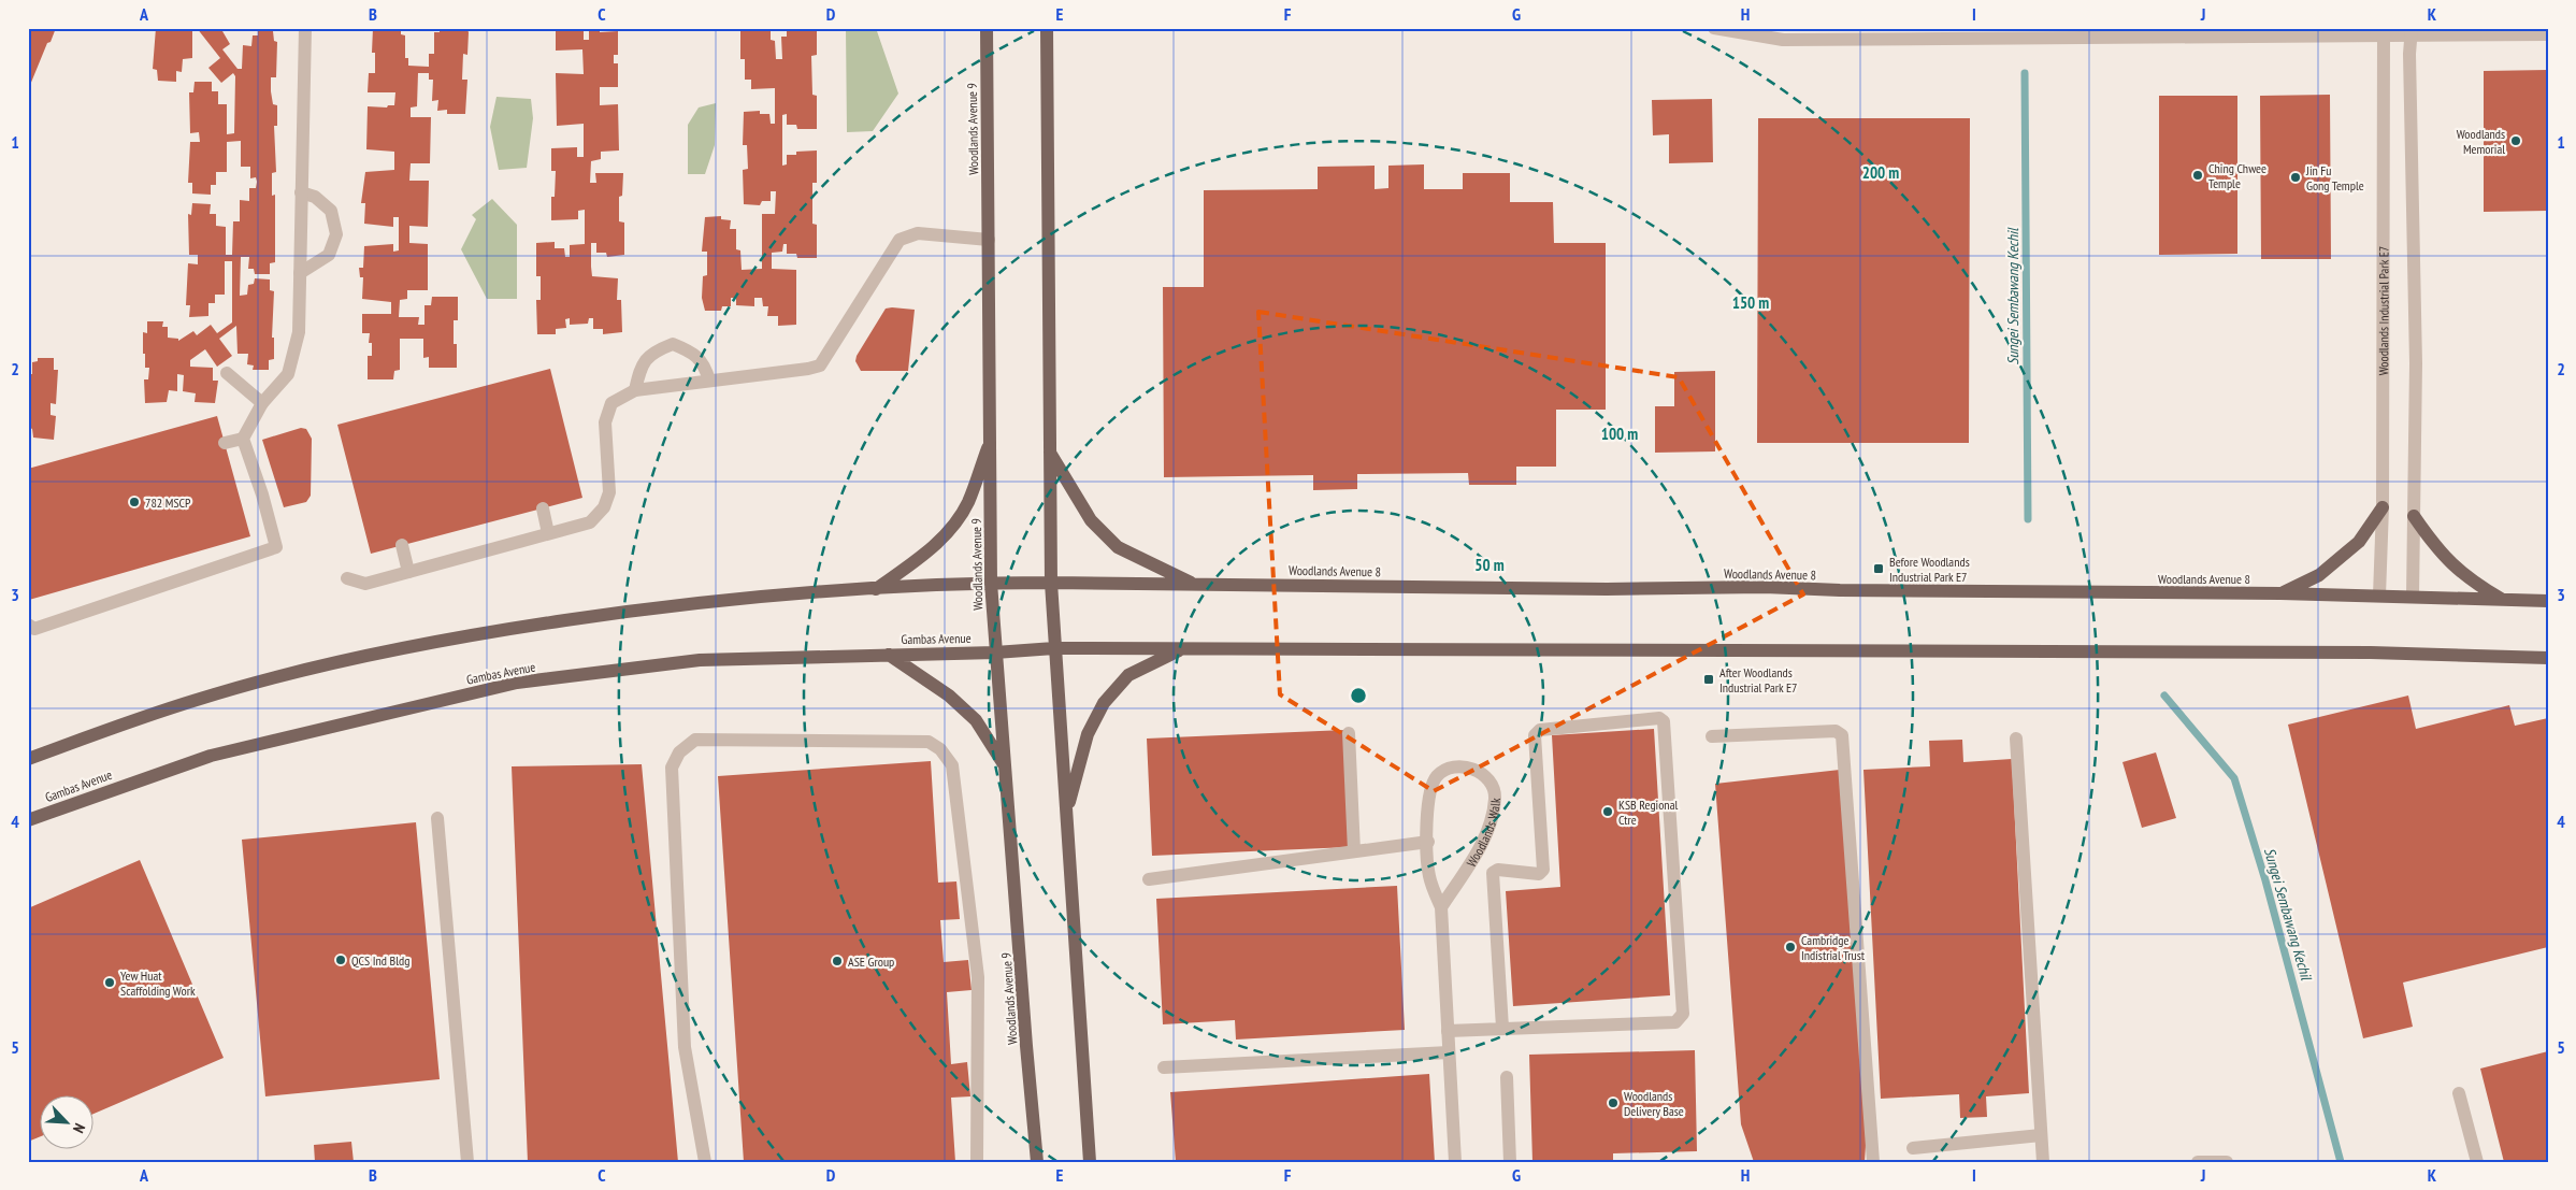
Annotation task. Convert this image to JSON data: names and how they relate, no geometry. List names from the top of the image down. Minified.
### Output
{"streets":{"main road":["Woodlands Avenue 9","Woodlands Avenue 8","Gambas Avenue"],"street":["Woodlands Industrial Park E7","Woodlands Walk"]},"crossings":[["Woodlands Avenue 9","Woodlands Avenue 8"],["Woodlands Avenue 9","Gambas Avenue"],["Woodlands Industrial Park E7","Woodlands Avenue 8"]],"water":["Sungei Sembawang Kechil"],"places":{"other":["Woodlands Memorial","Ching Chwee Temple","Jin Fu Gong Temple","782 MSCP","KSB Regional Ctre","Cambridge Indistrial Trust","QCS Ind Bldg","ASE Group","Yew Huat Scaffolding Work","Woodlands Delivery Base"],"transit":["Before Woodlands Industrial Park E7","After Woodlands Industrial Park E7"]},"north":"bottom right","grid":{"columns":["A","B","C","D","E","F","G","H","I","J","K"],"rows":["1","2","3","4","5"]},"rings":["200 m","150 m","100 m","50 m"]}
